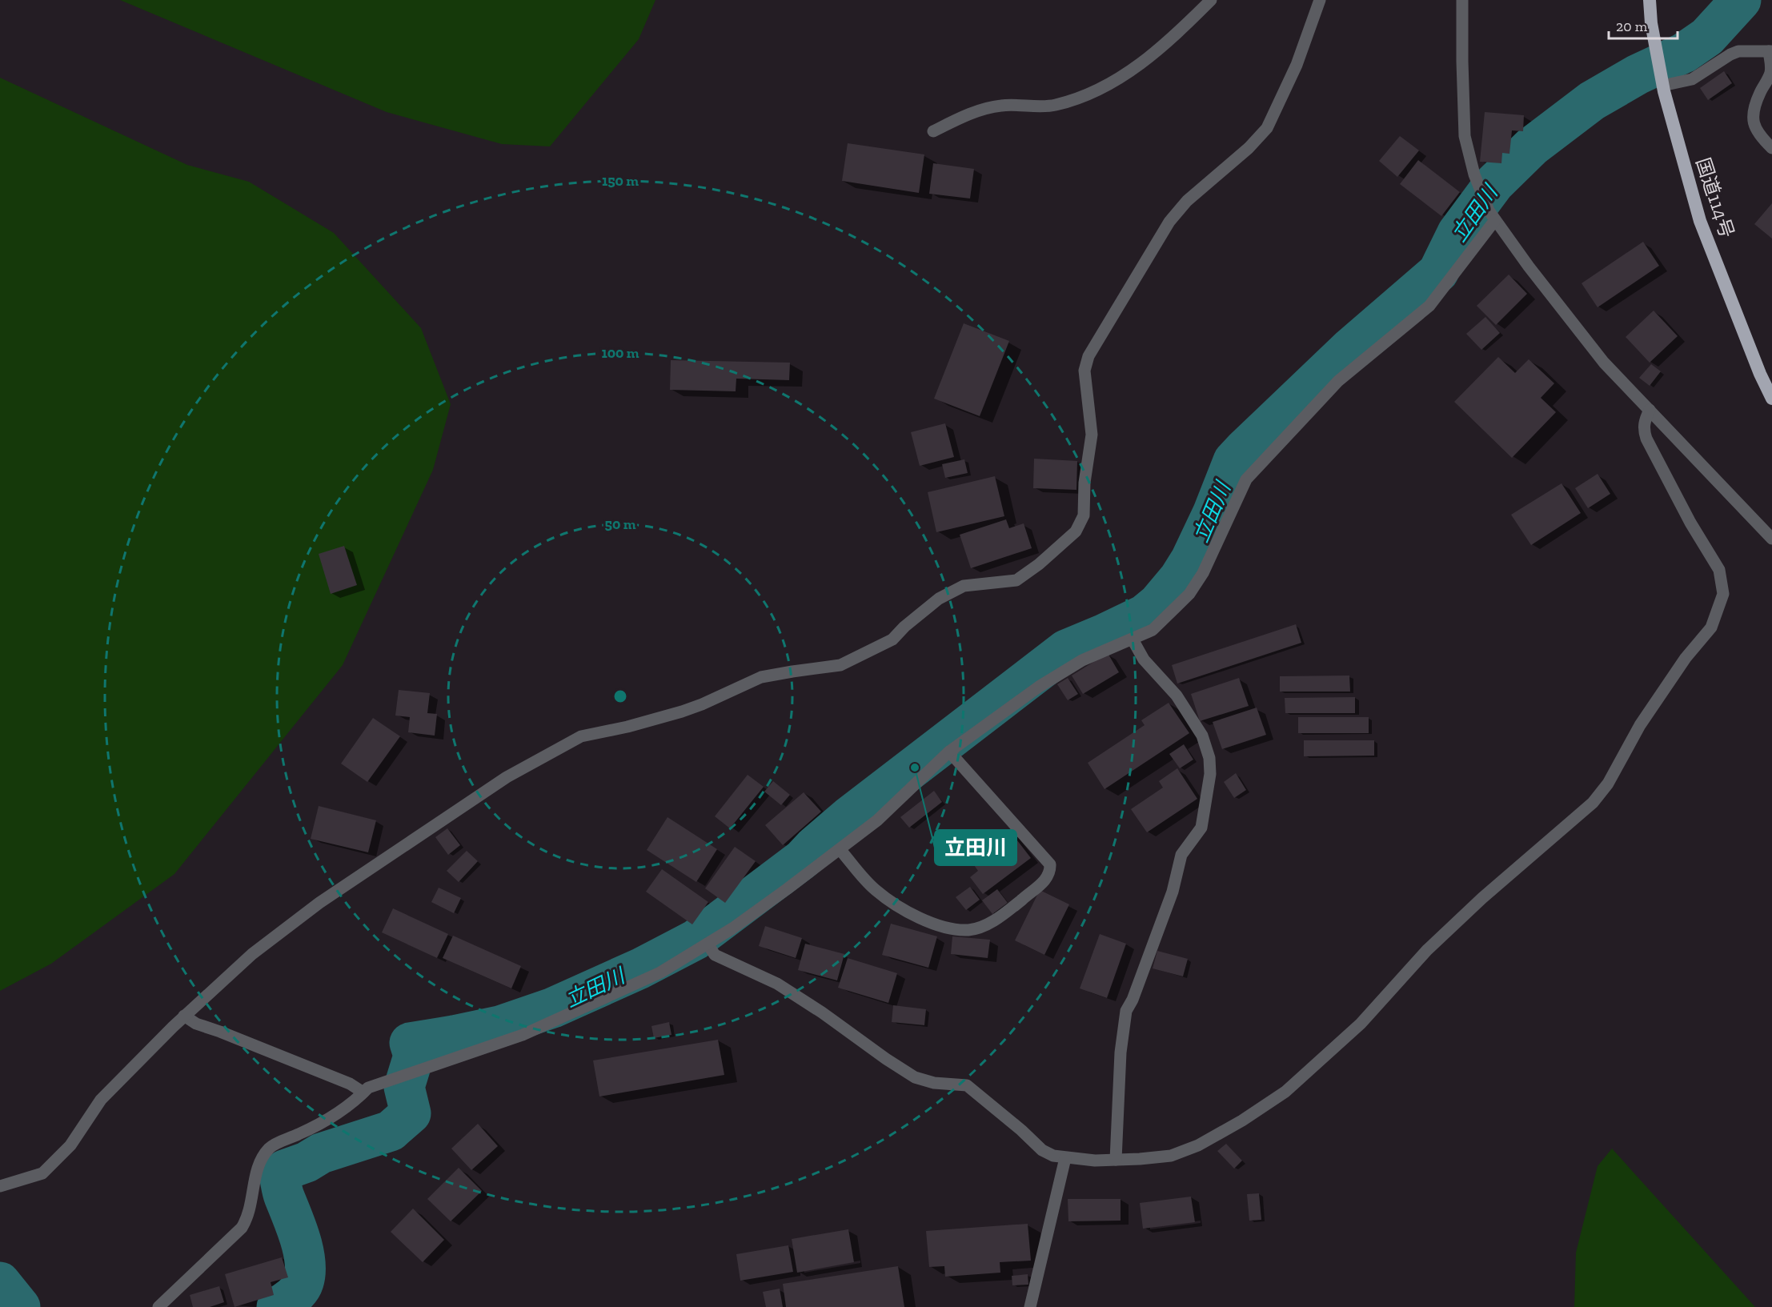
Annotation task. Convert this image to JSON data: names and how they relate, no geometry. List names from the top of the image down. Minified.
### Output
{"streets":{"highway":["国道114号"]},"water":["立田川"],"places":["立田川"],"scale_bar":"20 m","rings":["150 m","100 m","50 m"]}
